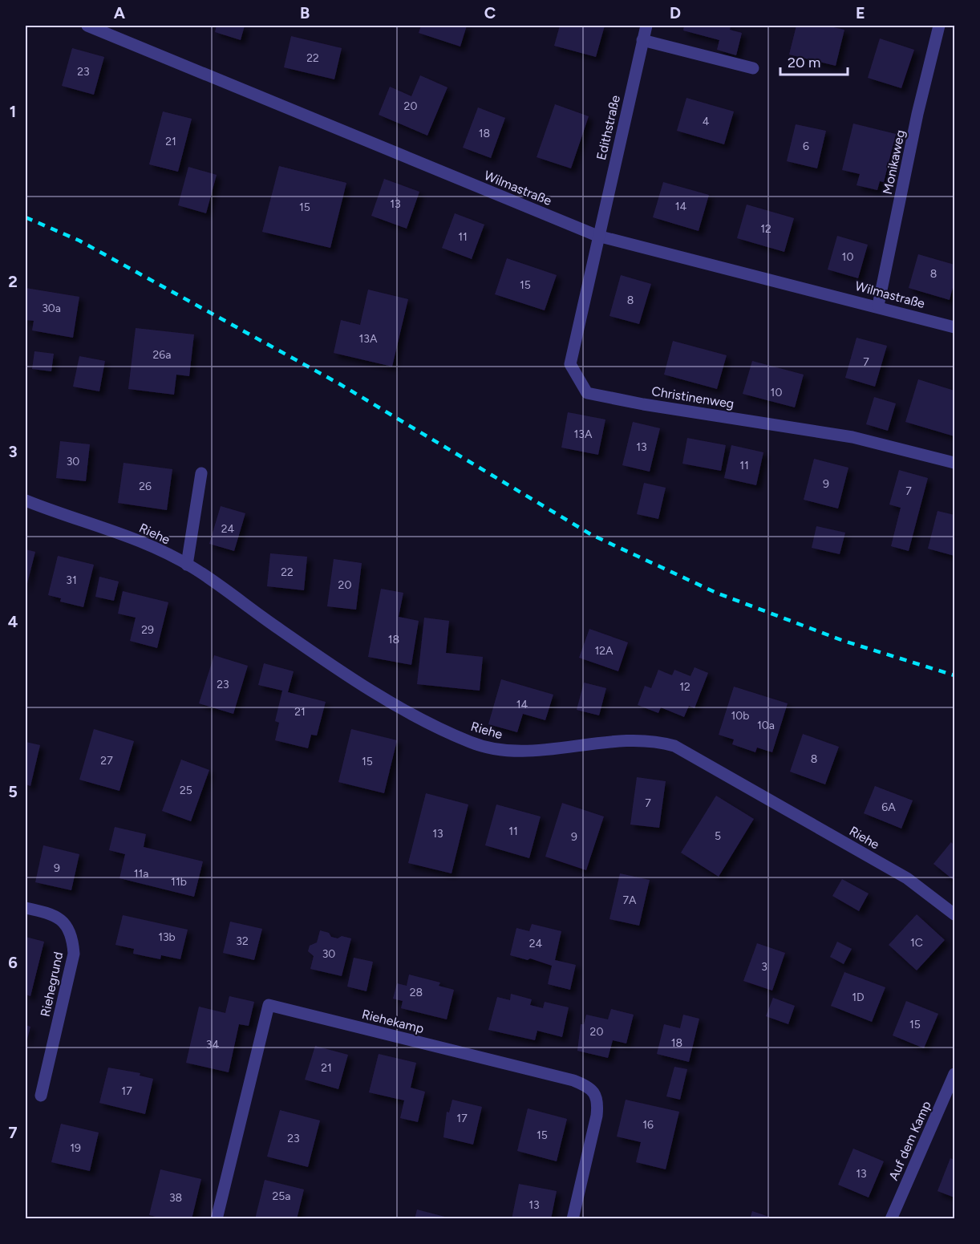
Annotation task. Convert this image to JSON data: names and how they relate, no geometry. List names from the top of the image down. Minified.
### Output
{"streets":{"street":["Edithstraße","Monikaweg","Wilmastraße","Christinenweg","Riehe","Riehegrund","Riehekamp","Auf dem Kamp"]},"crossings":[["Edithstraße","Wilmastraße"],["Edithstraße","Christinenweg"],["Monikaweg","Wilmastraße"],["Wilmastraße","Christinenweg"]],"house_numbers":["22","23","20","4","18","21","6","13","14","15","12","11","10","8","15","8","30a","13A","26a","7","10","13A","13","30","11","9","26","7","24","22","31","20","29","18","12A","23","12","14","21","10b","10a","8","27","15","25","7","6A","11","13","5","9","9","11a","11b","7A","13b","32","1C","24","30","3","28","1D","15","20","18","34","21","17","17","16","15","23","19","13","25a","38","13"],"scale_bar":"20 m","grid":{"columns":["A","B","C","D","E"],"rows":["1","2","3","4","5","6","7"]}}
